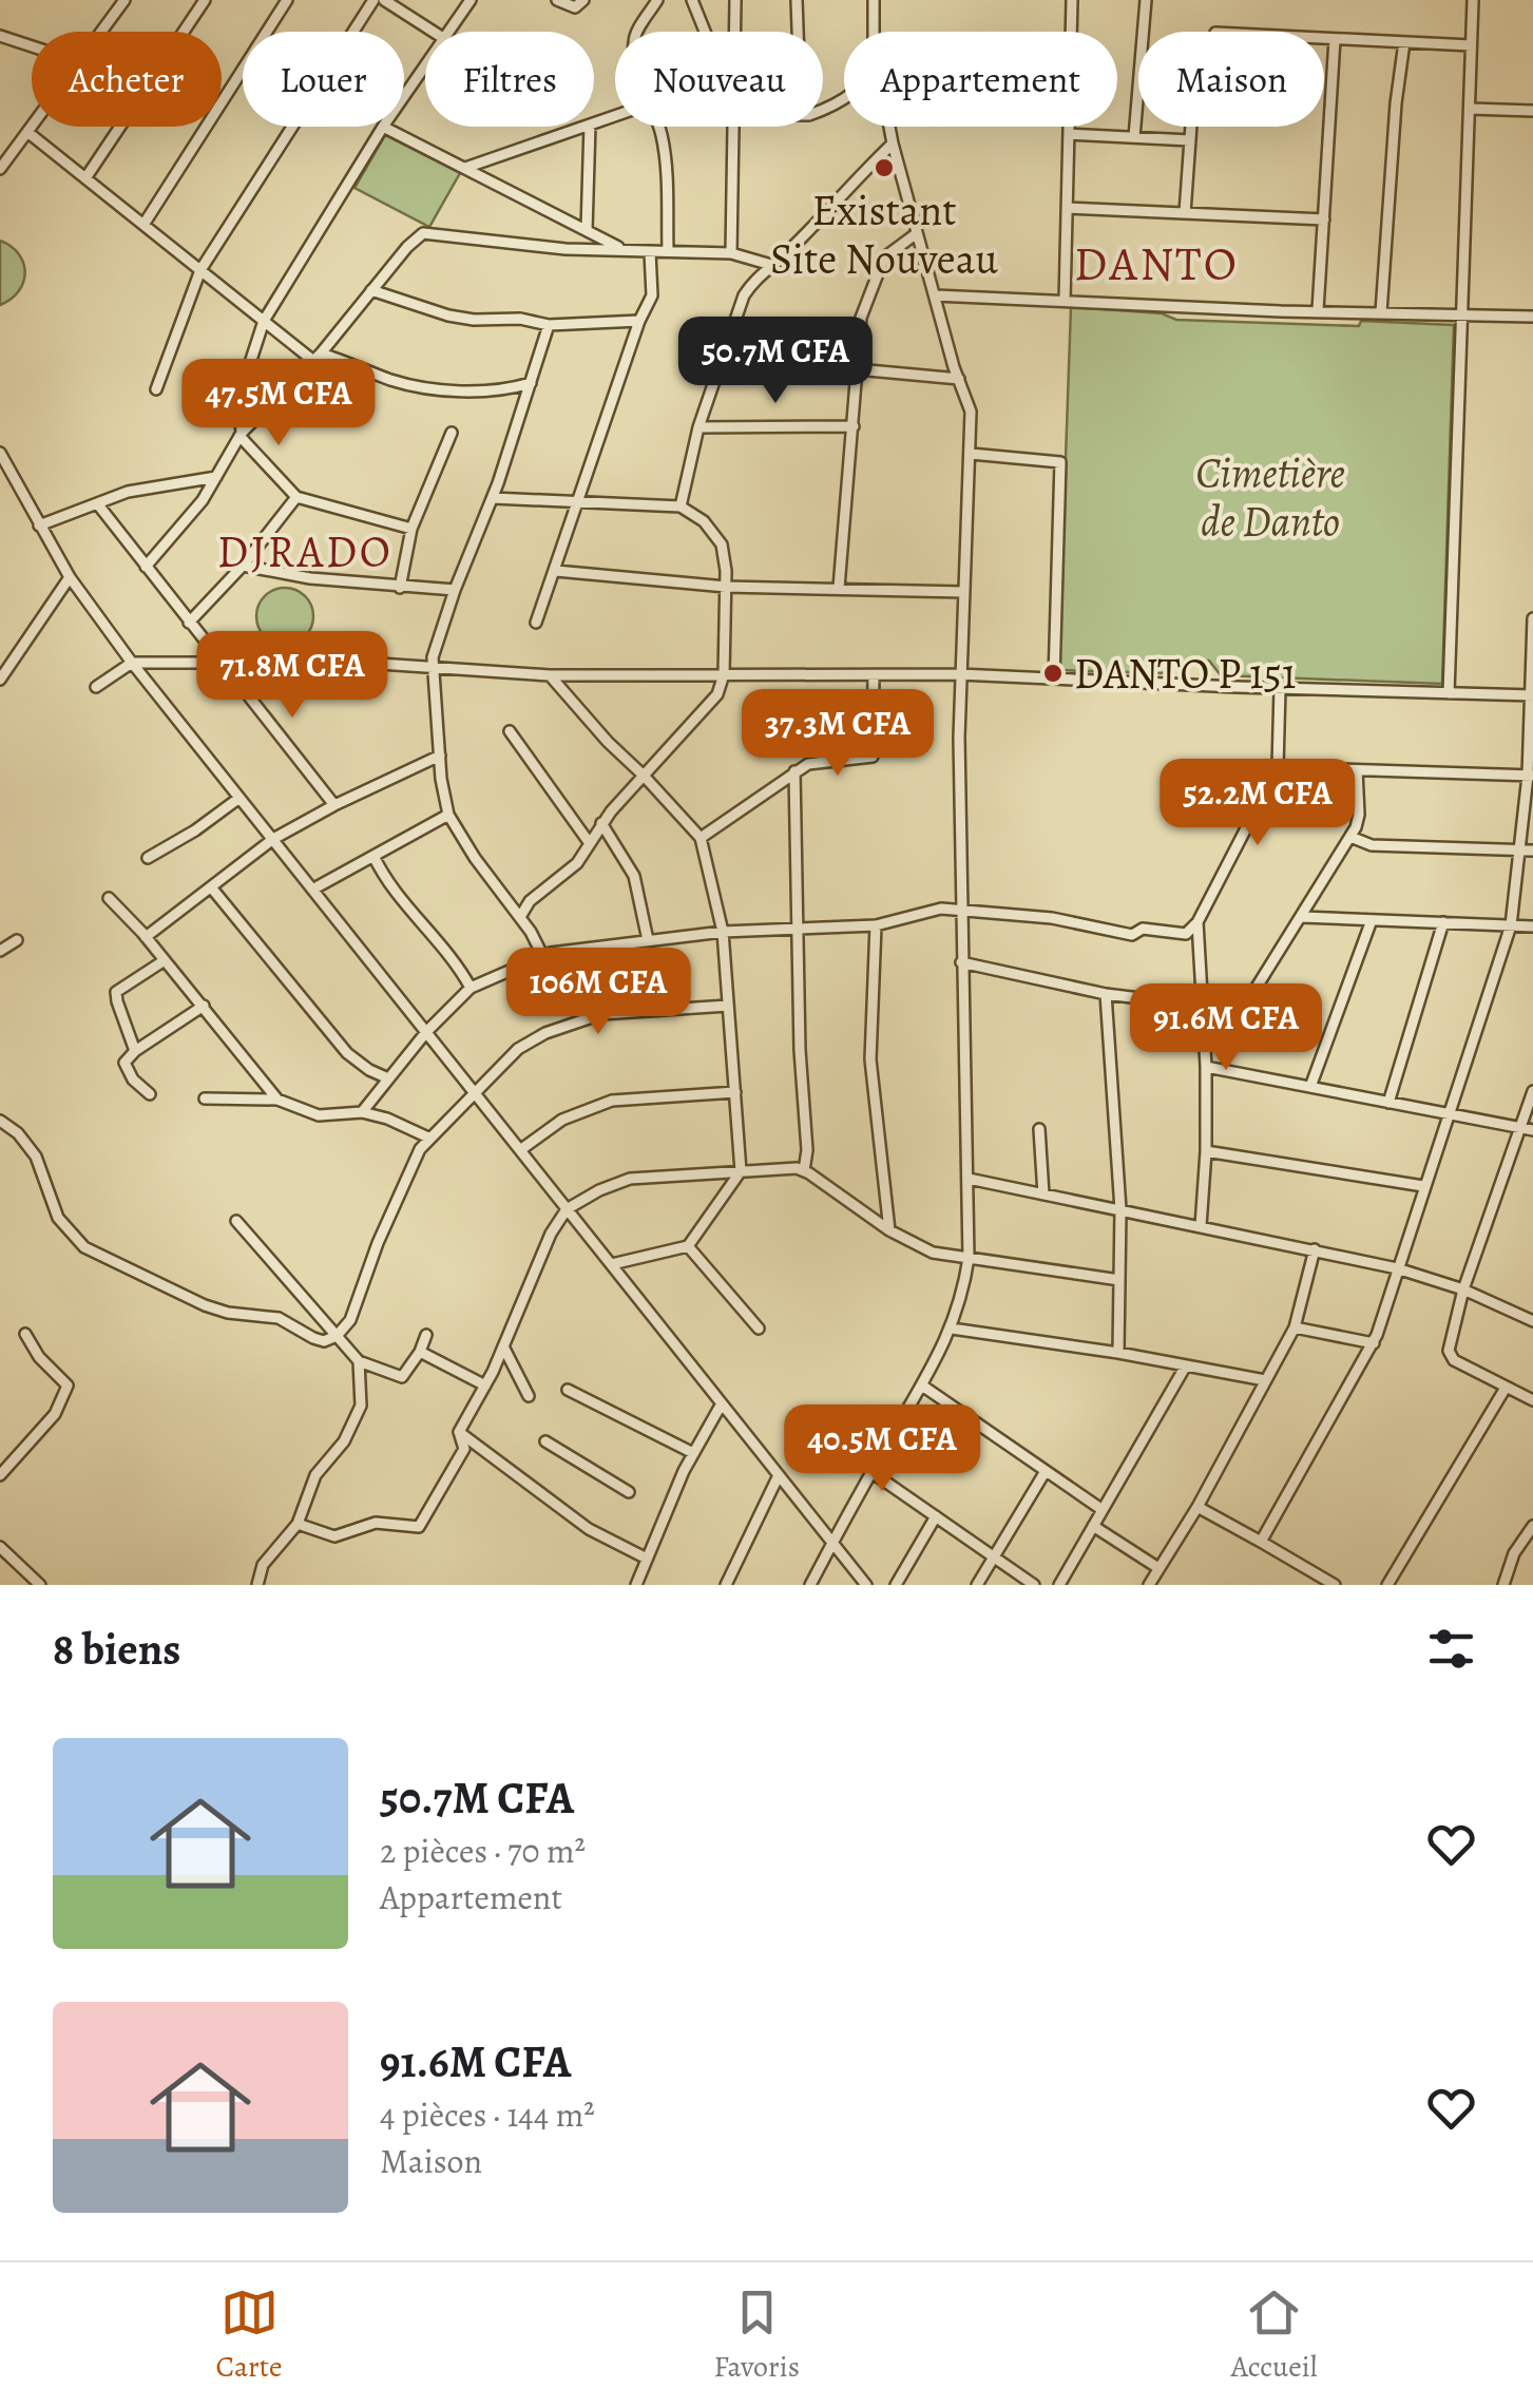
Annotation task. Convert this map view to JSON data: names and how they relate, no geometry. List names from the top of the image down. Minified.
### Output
{"districts":["DANTO","DJRADO"],"parks":["Cimetière de Danto"],"places":["Existant Site Nouveau","DANTO P 151"],"page":{"chip":["Acheter","Louer","Filtres","Nouveau","Appartement","Maison"],"price":["50.7M CFA","47.5M CFA","71.8M CFA","37.3M CFA","52.2M CFA","106M CFA","91.6M CFA","40.5M CFA"],"heading":"8 biens","list":[{"name":"50.7M CFA","note":"2 pièces · 70 m² · Appartement"},{"name":"91.6M CFA","note":"4 pièces · 144 m² · Maison"}],"tabs":["Carte","Favoris","Accueil"]}}
